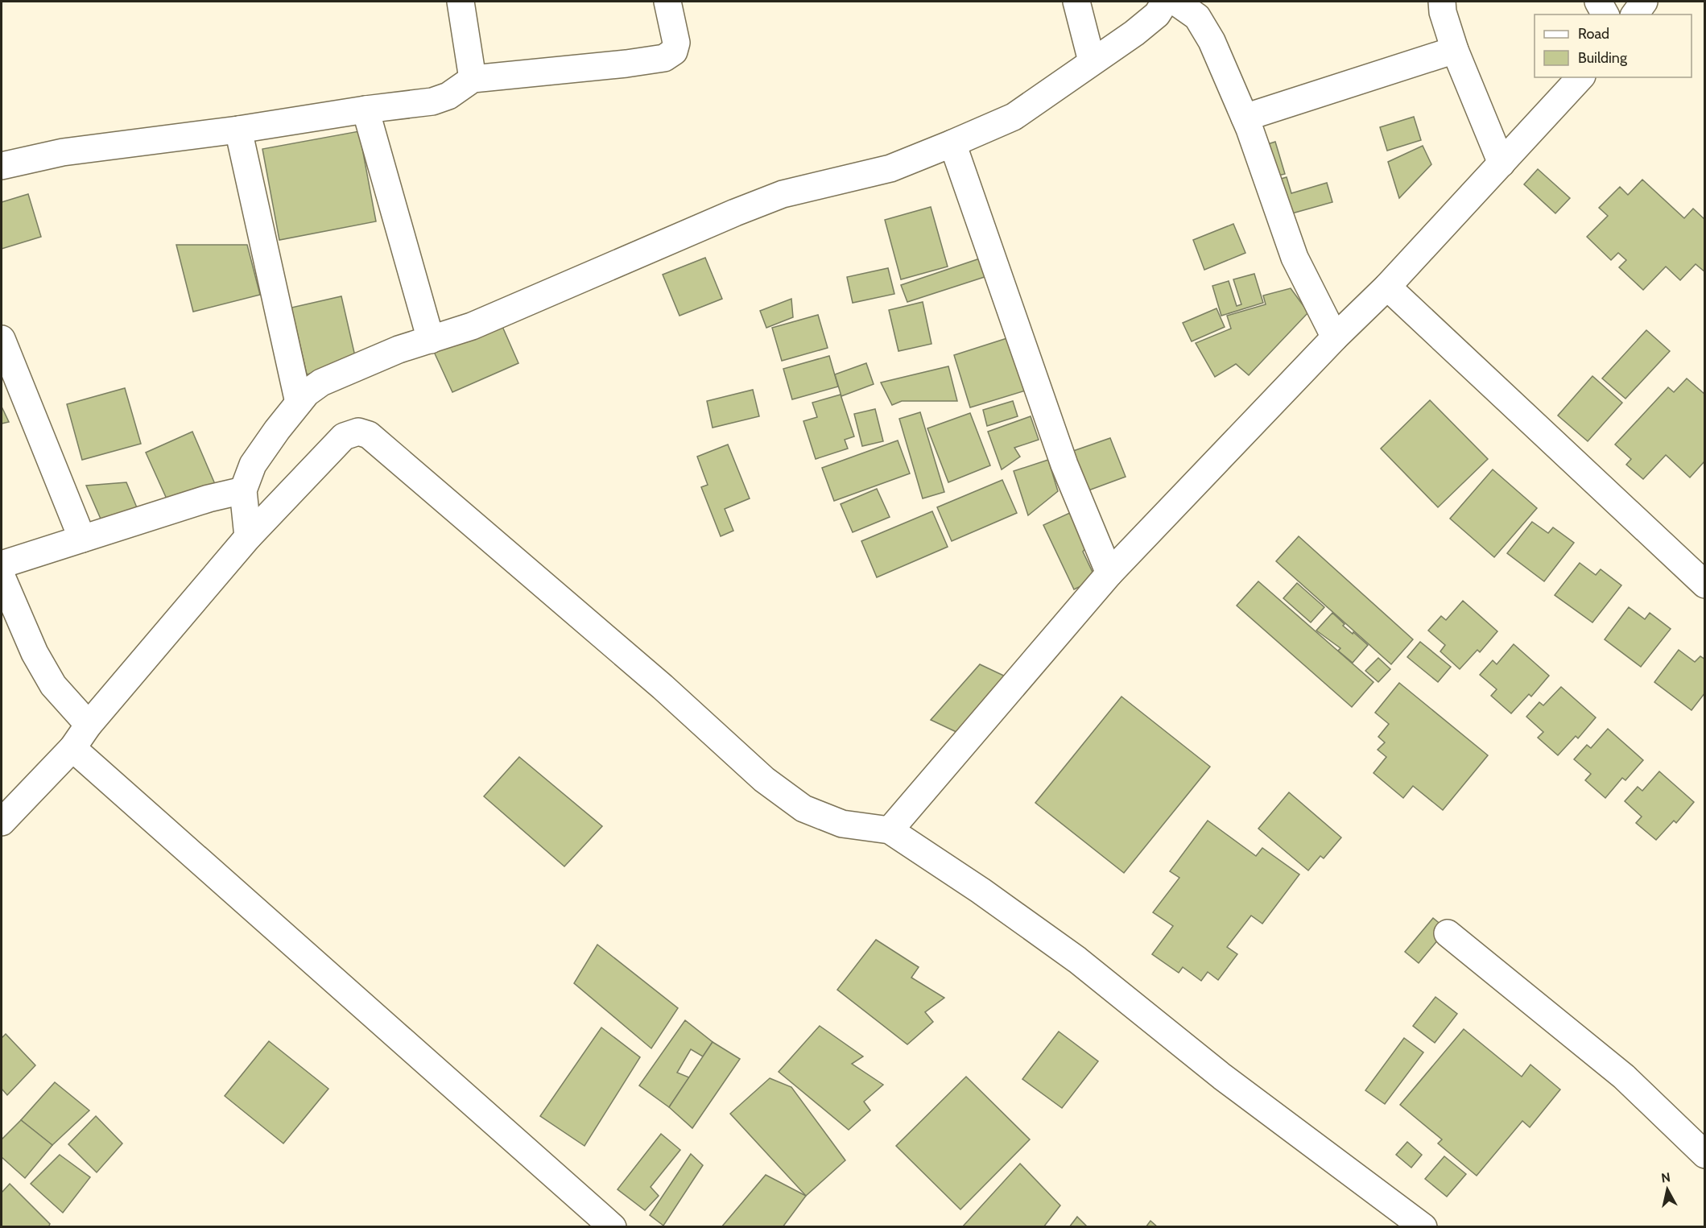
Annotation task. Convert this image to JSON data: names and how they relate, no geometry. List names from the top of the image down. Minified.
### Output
{"legend":["Road","Building"],"north":"top"}
